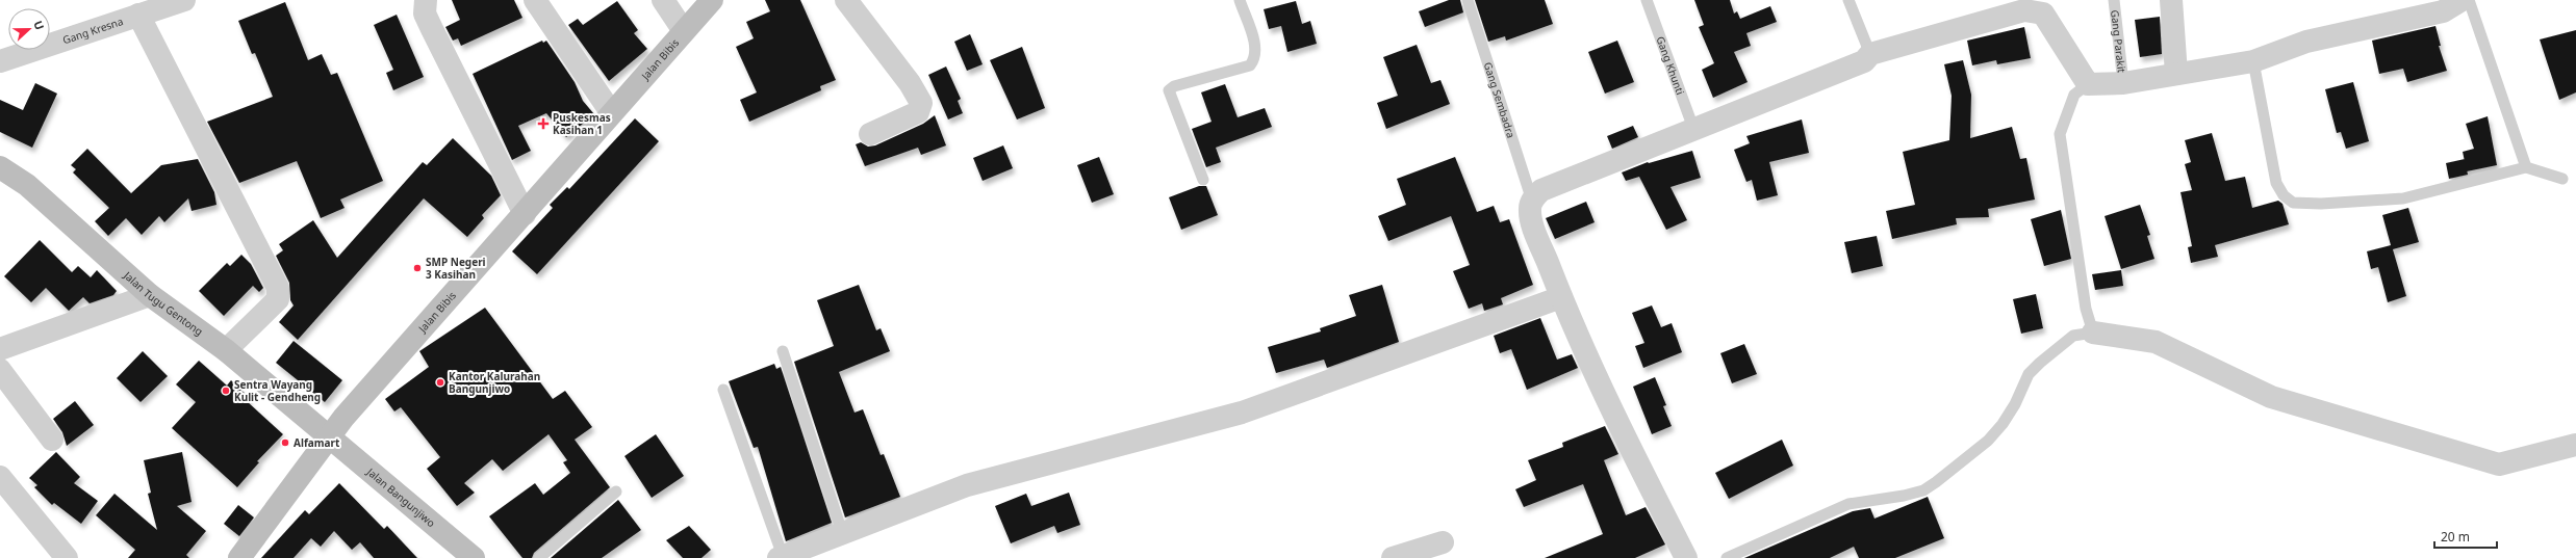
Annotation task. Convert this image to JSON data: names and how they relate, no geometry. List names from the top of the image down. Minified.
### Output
{"streets":{"main road":["Jalan Bibis","Jalan Tugu Gentong","Jalan Bangunjiwo"],"street":["Gang Kresna"],"lane":["Gang Parakit","Gang Khunti","Gang Sembadra"]},"crossings":[["Jalan Bibis","Jalan Tugu Gentong"],["Jalan Bibis","Jalan Bangunjiwo"],["Jalan Tugu Gentong","Jalan Bangunjiwo"]],"places":{"health":["Puskesmas Kasihan 1"],"other":["SMP Negeri 3 Kasihan","Kantor Kalurahan Bangunjiwo","Sentra Wayang Kulit - Gendheng","Alfamart"]},"scale_bar":"20 m","north":"right"}
